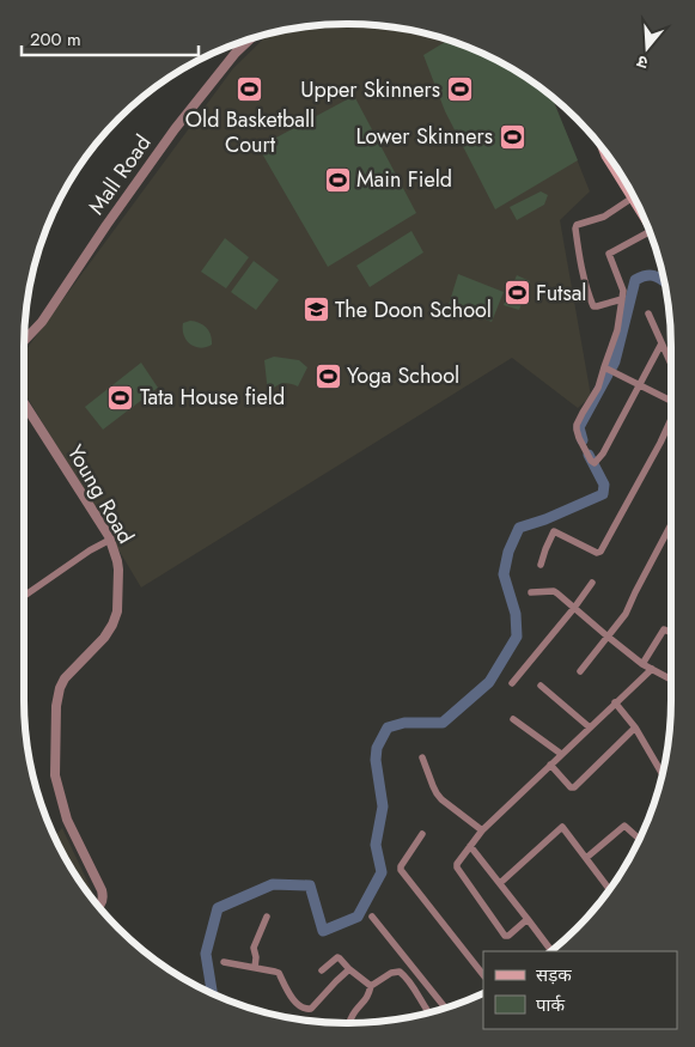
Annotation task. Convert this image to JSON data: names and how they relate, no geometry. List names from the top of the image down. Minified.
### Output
{"streets":{"street":["Mall Road","Young Road"]},"places":{"sports":["Old Basketball Court","Upper Skinners","Lower Skinners","Main Field","Futsal","Yoga School","Tata House field"],"school or university":["The Doon School"]},"legend":["सड़क","पार्क"],"scale_bar":"200 m","north":"bottom"}
